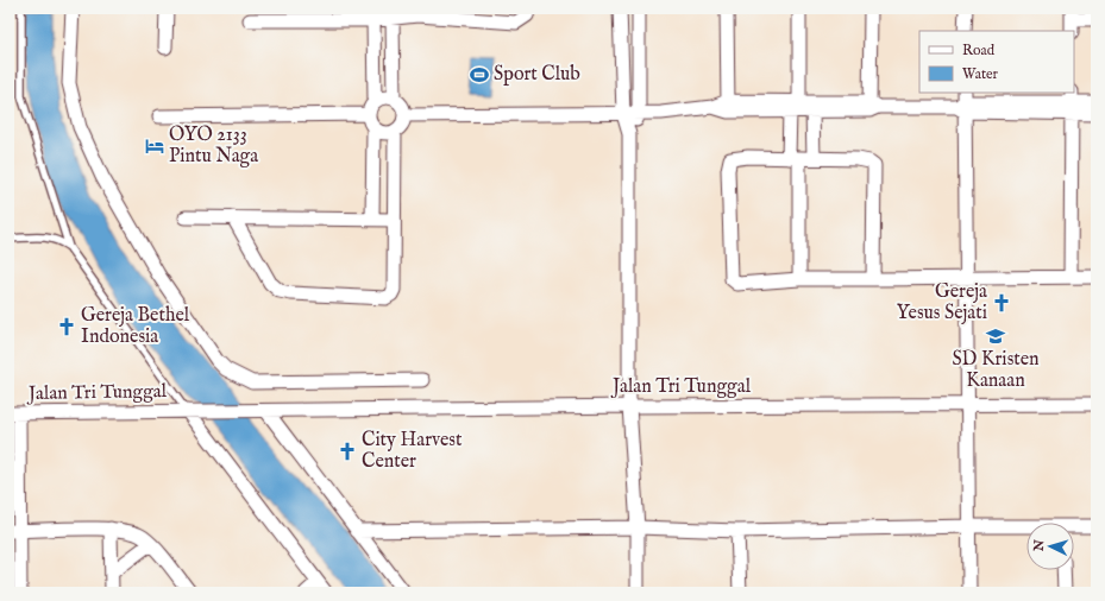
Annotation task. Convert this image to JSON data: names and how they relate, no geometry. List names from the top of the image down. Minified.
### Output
{"streets":{"street":["Jalan Tri Tunggal"]},"places":{"sports":["Sport Club"],"hotel":["OYO 2133 Pintu Naga"],"church":["Gereja Yesus Sejati","Gereja Bethel Indonesia","City Harvest Center"],"school or university":["SD Kristen Kanaan"]},"legend":["Road","Water"],"north":"left"}
